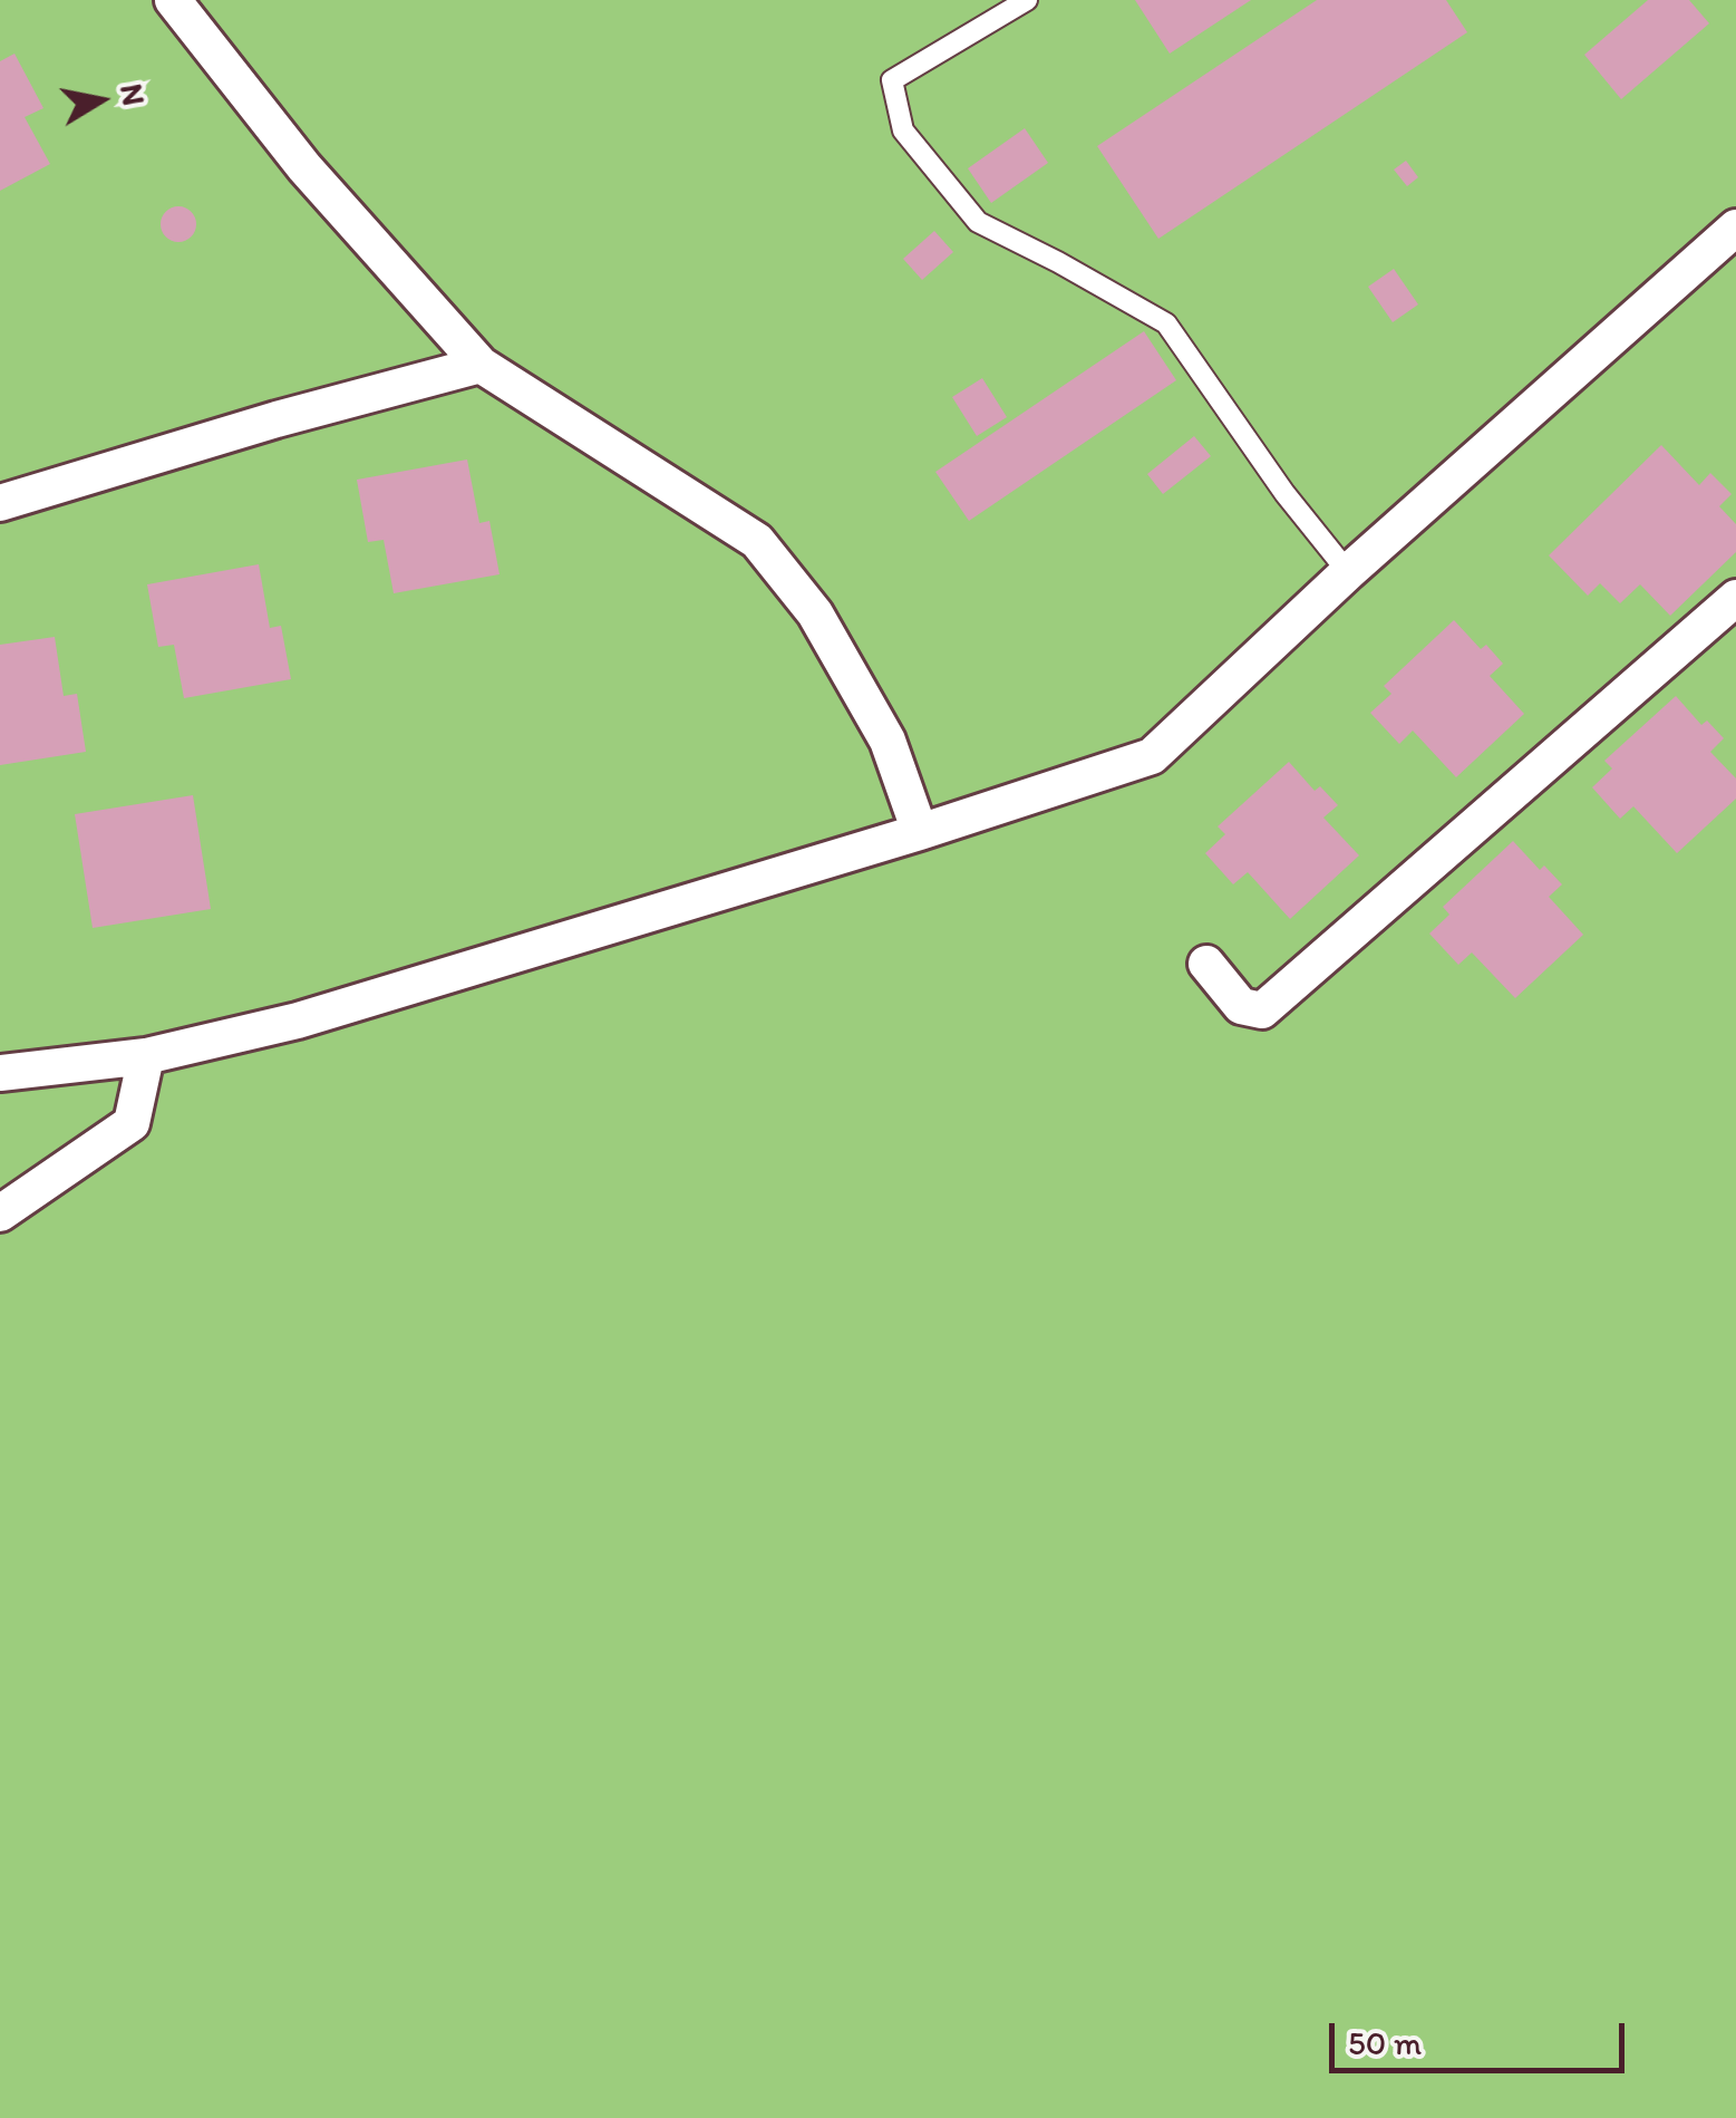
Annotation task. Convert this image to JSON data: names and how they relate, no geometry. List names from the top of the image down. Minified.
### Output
{"scale_bar":"50 m","north":"right"}
